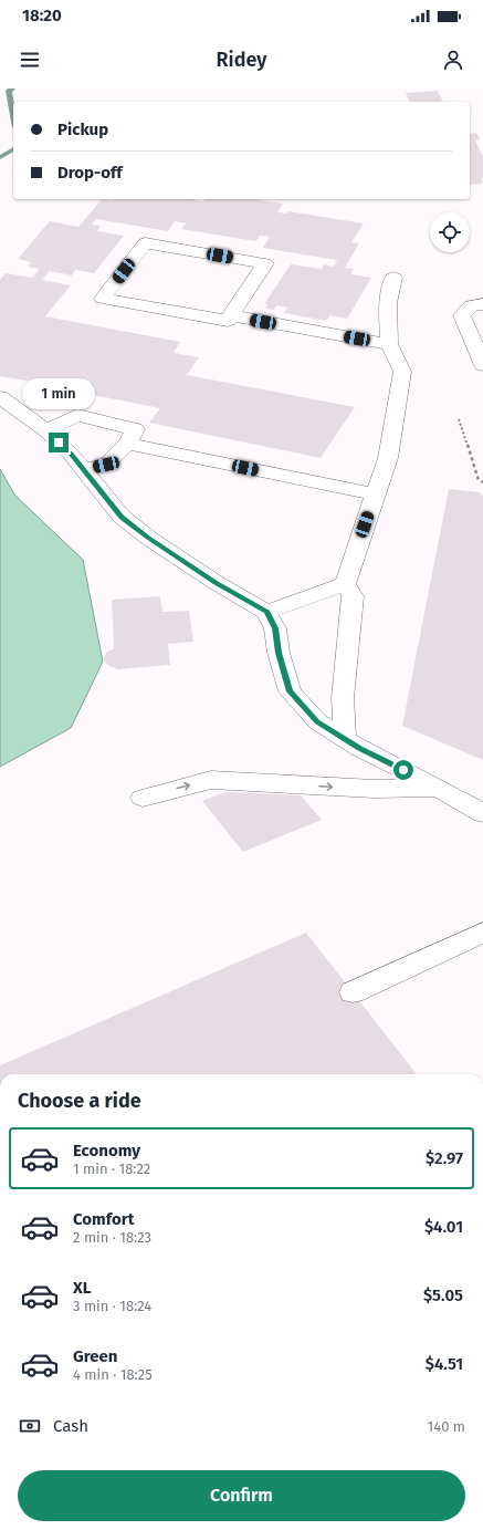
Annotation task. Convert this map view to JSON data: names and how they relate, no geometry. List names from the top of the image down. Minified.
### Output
{"page":{"status":"18:20","header":"Ridey","banner":["Pickup","Drop-off"],"bubble":"1 min","heading":"Choose a ride","list":[{"name":"Economy","note":"1 min · 18:22","value":"$2.97"},{"name":"Comfort","note":"2 min · 18:23","value":"$4.01"},{"name":"XL","note":"3 min · 18:24","value":"$5.05"},{"name":"Green","note":"4 min · 18:25","value":"$4.51"}],"pay":["Cash","140 m"],"buttons":"Confirm"}}
